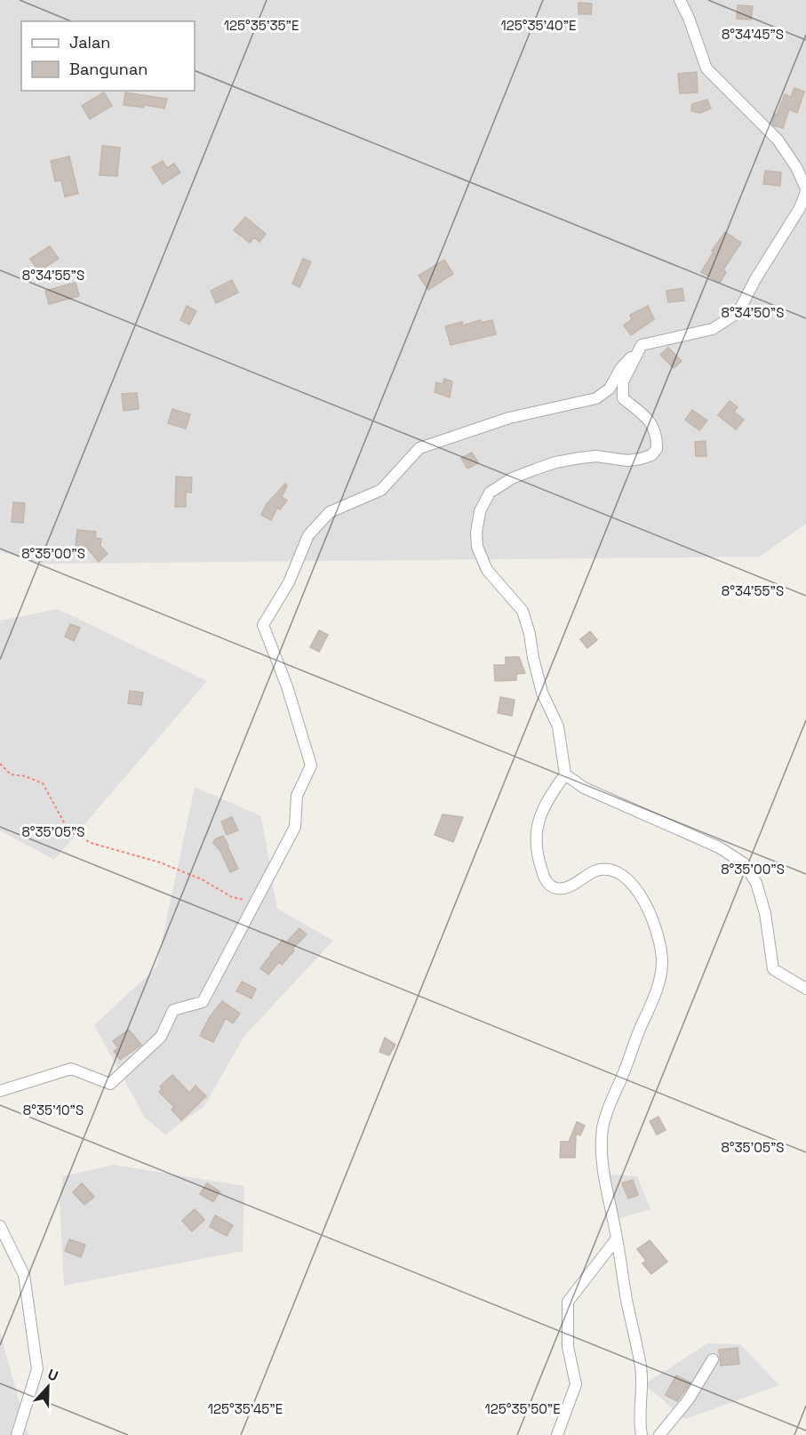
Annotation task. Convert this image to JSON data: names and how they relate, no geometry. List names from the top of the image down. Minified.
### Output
{"legend":["Jalan","Bangunan"],"north":"top","coordinates":["125°35'35\"E","125°35'40\"E","8°34'45\"S","8°34'55\"S","8°34'50\"S","8°35'00\"S","8°35'05\"S","8°35'10\"S","125°35'45\"E","125°35'50\"E"]}
